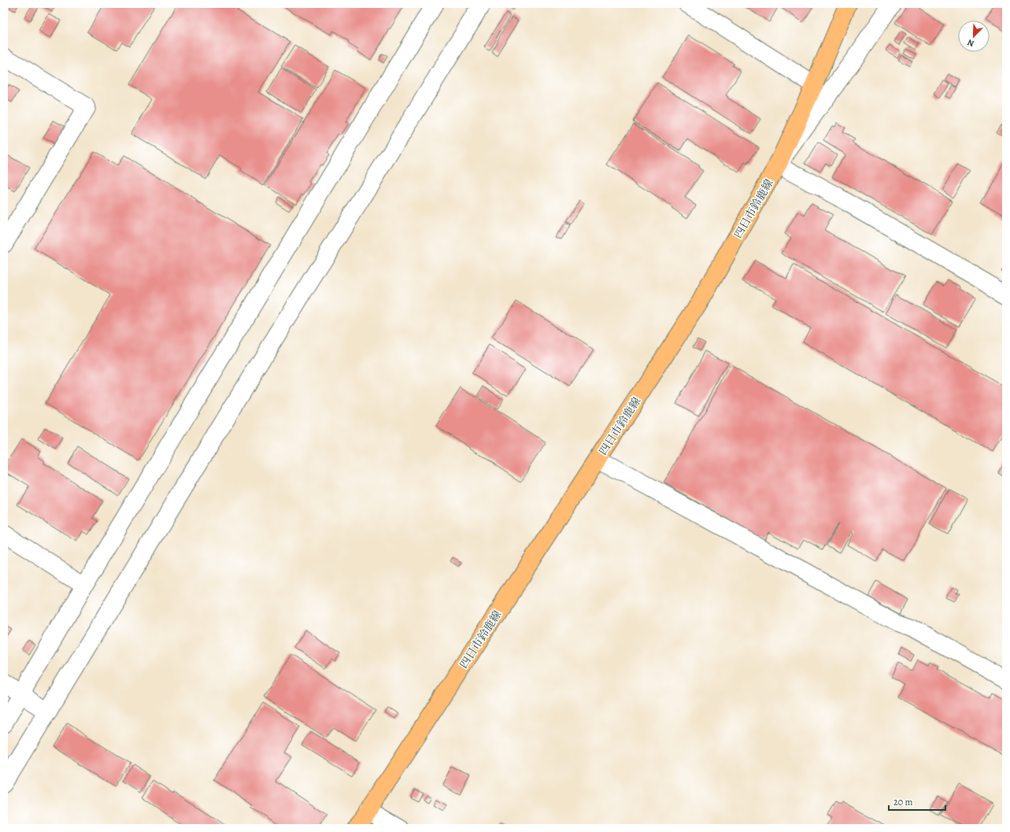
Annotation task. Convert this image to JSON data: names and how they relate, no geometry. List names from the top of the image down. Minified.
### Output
{"streets":{"main road":["四日市鈴鹿線"]},"scale_bar":"20 m","north":"bottom left"}
